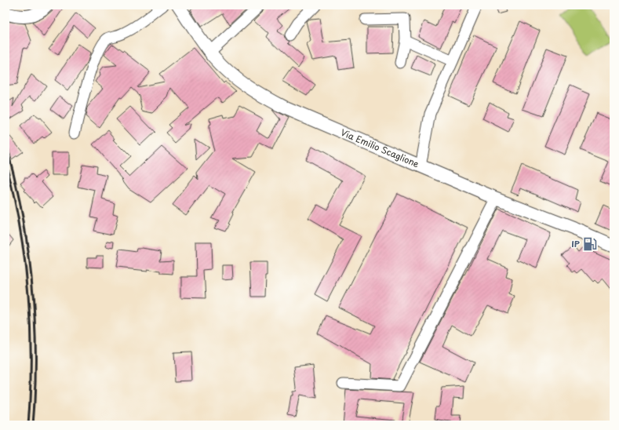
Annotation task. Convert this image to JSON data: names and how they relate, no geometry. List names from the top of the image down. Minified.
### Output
{"streets":{"main road":["Via Emilio Scaglione"]},"places":{"fuel station":["IP"]}}
